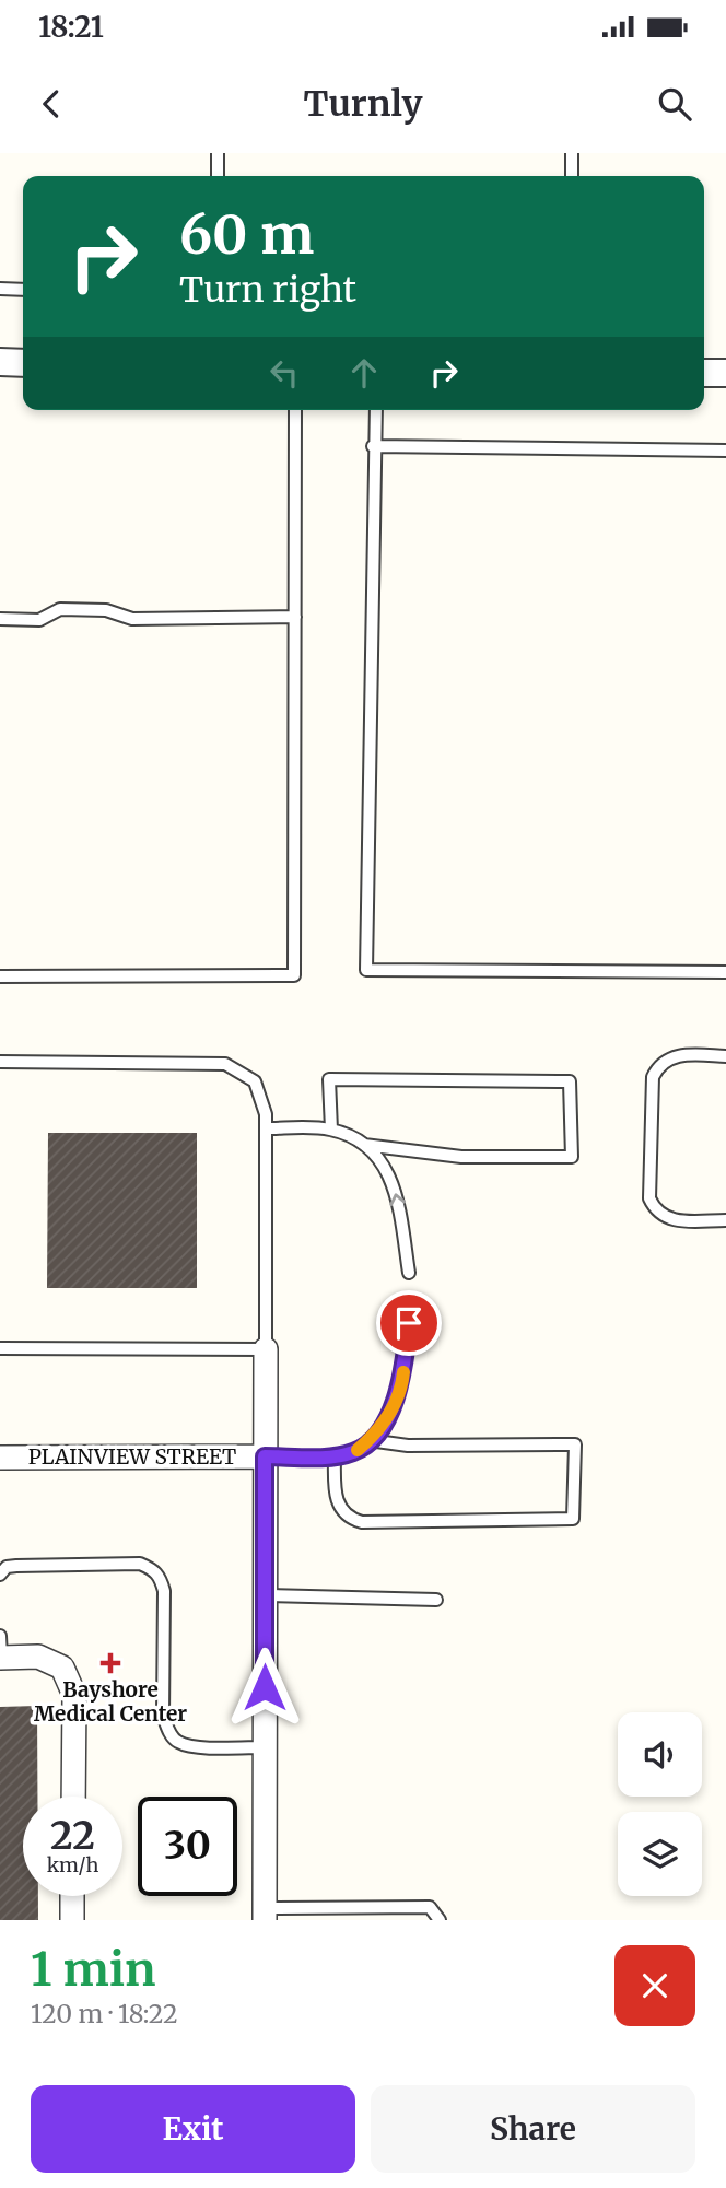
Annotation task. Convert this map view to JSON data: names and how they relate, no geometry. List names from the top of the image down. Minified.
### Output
{"streets":{"street":["PLAINVIEW STREET"]},"places":{"health":["Bayshore Medical Center"]},"page":{"status":"18:21","header":"Turnly","turn":["60 m","Turn right"],"speed":"22 km/h","limit":"30","heading":["1 min","120 m · 18:22"],"buttons":["Exit","Share"]}}
